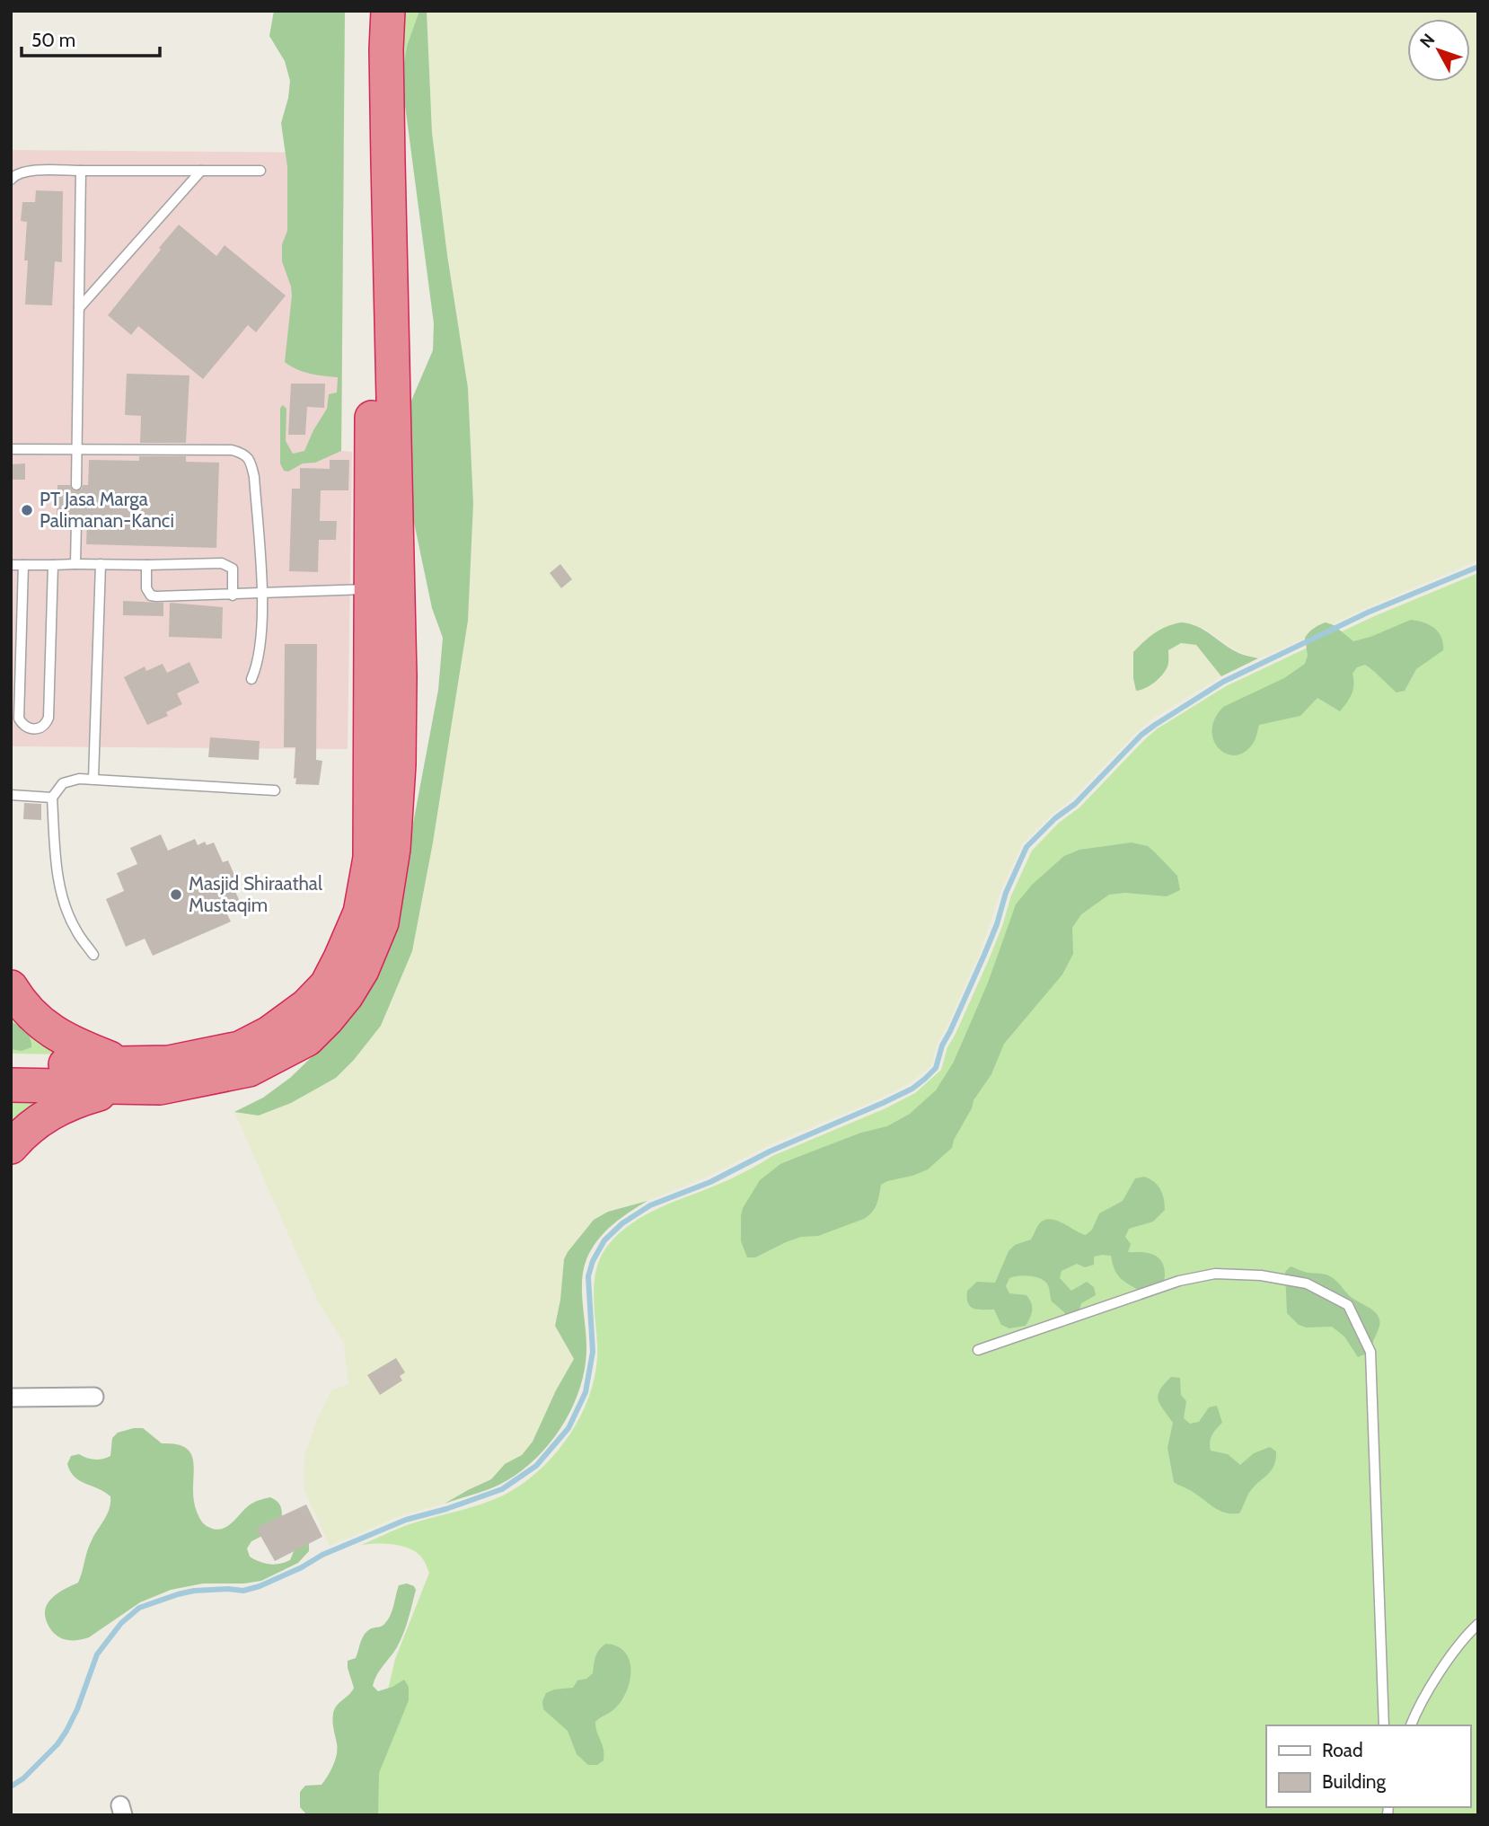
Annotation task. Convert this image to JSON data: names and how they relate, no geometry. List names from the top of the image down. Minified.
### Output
{"places":["PT Jasa Marga Palimanan-Kanci","Masjid Shiraathal Mustaqim"],"legend":["Road","Building"],"scale_bar":"50 m","north":"top left"}
